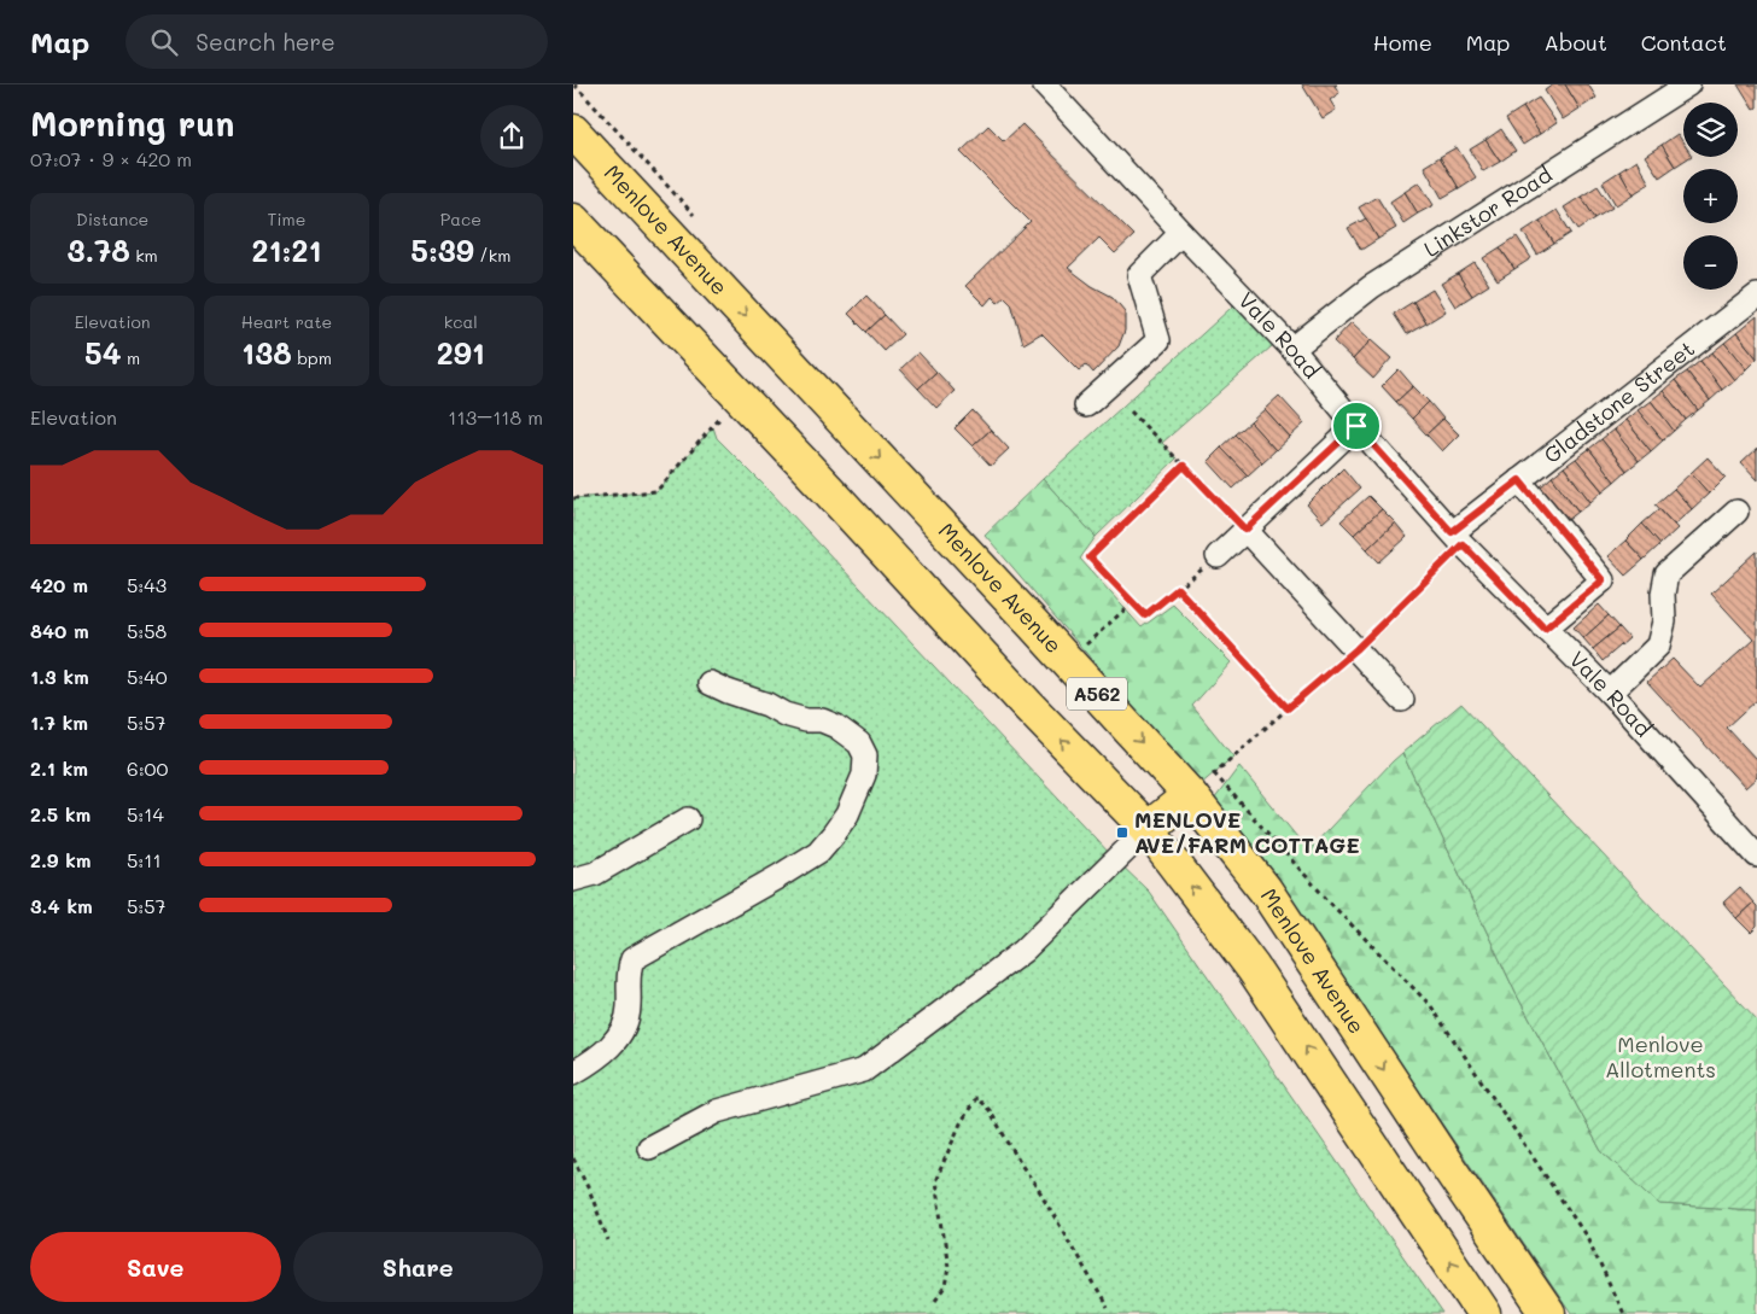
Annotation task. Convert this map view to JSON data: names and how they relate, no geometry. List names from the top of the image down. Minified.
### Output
{"streets":{"highway":["Menlove Avenue","A562"],"street":["Linkstor Road","Vale Road","Gladstone Street"]},"crossings":[["Linkstor Road","Vale Road"],["Vale Road","Gladstone Street"]],"parks":["Menlove Allotments"],"places":{"transit":["MENLOVE AVE/FARM COTTAGE"]},"page":{"header":"Map","search":"Search here","nav":["Home","Map","About","Contact"],"heading":["Morning run","07:07 · 9 × 420 m"],"map_buttons":["+","−"],"stats":[["Distance","3.78 km"],["Time","21:21"],["Pace","5:39 /km"],["Elevation","54 m"],["Heart rate","138 bpm"],["kcal","291"]],"chart":["Elevation","113–118 m"],"list":[{"name":"420 m","note":"5:43"},{"name":"840 m","note":"5:58"},{"name":"1.3 km","note":"5:40"},{"name":"1.7 km","note":"5:57"},{"name":"2.1 km","note":"6:00"},{"name":"2.5 km","note":"5:14"},{"name":"2.9 km","note":"5:11"},{"name":"3.4 km","note":"5:57"}],"buttons":["Save","Share"]}}
